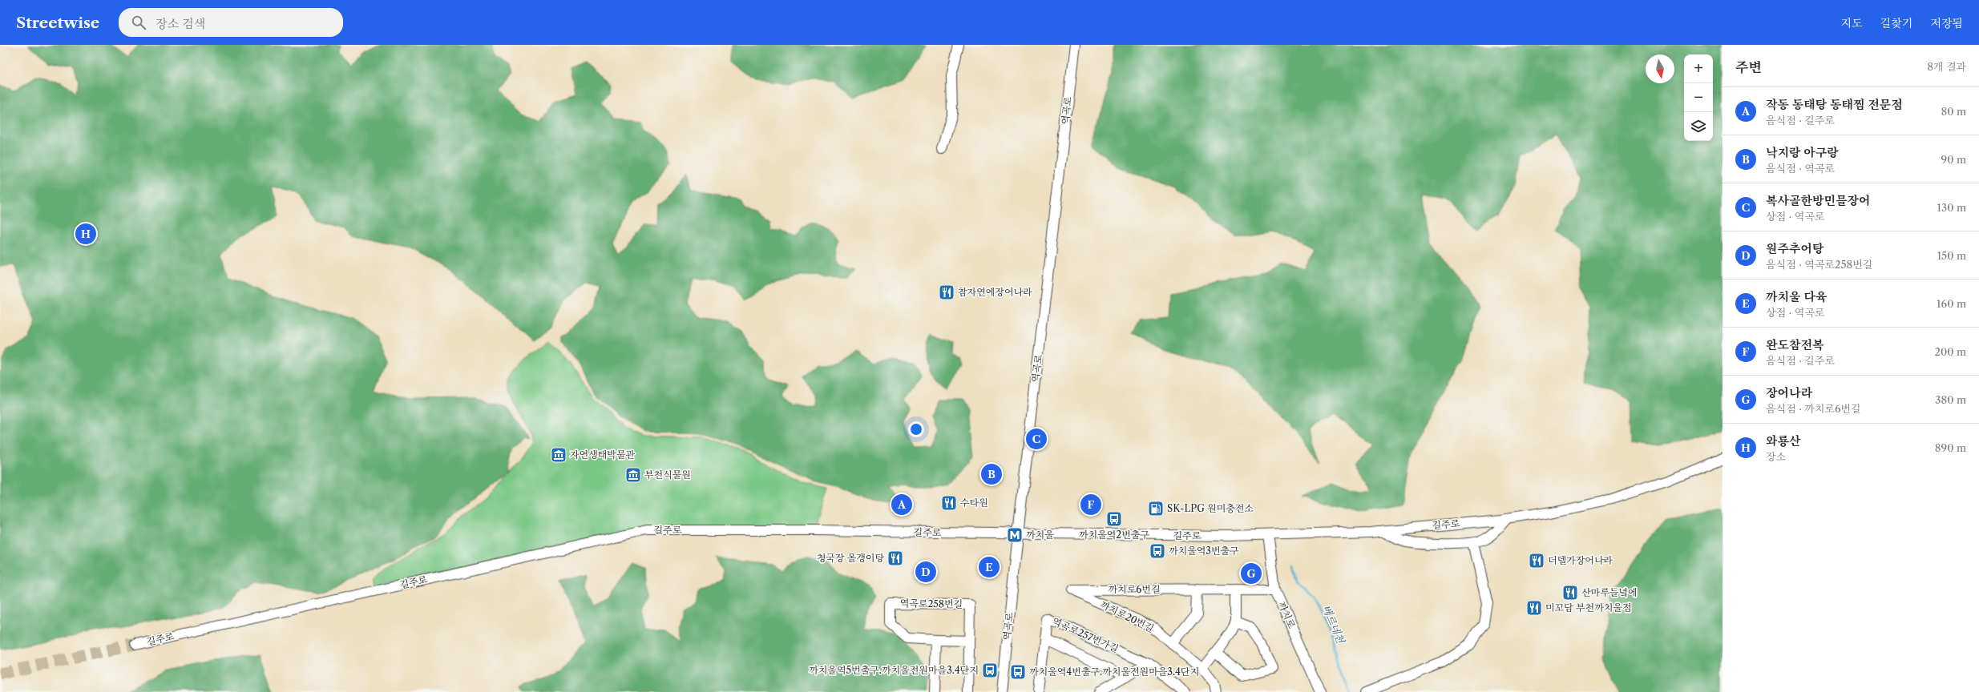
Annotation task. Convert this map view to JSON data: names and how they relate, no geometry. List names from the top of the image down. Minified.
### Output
{"streets":{"street":["역곡로","길주로","까치로6번길","역곡로258번길","까치로","까치로20번길","역곡로257번가길"]},"crossings":[["역곡로","길주로"],["길주로","까치로"],["까치로6번길","까치로"],["까치로6번길","까치로20번길"]],"water":["베르네천"],"places":{"restaurant":["참자연에장어나라","수타원","청국장 올갱이탕","더델가장어나라","산마루들녘에","미꼬담 부천까치울점"],"museum":["자연생태박물관","부천식물원"],"fuel station":["SK-LPG 원미충전소"],"bus stop":["까치울역2번출구","까치울역3번출구","까치울역5번출구.까치울전원마을3.4단지","까치울역4번출구.까치울전원마을3.4단지"],"metro station":["까치울"]},"north":"bottom","page":{"header":"Streetwise","search":"장소 검색","nav":["지도","길찾기","저장됨"],"heading":["주변","8개 결과"],"map_buttons":["+","−"],"list":[{"mark":"A","name":"작동 동태탕 동태찜 전문점","note":"음식점 · 길주로","value":"80 m"},{"mark":"B","name":"낙지랑 아구랑","note":"음식점 · 역곡로","value":"90 m"},{"mark":"C","name":"복사골한방민믈장어","note":"상점 · 역곡로","value":"130 m"},{"mark":"D","name":"원주추어탕","note":"음식점 · 역곡로258번길","value":"150 m"},{"mark":"E","name":"까치울 다육","note":"상점 · 역곡로","value":"160 m"},{"mark":"F","name":"완도참전복","note":"음식점 · 길주로","value":"200 m"},{"mark":"G","name":"장어나라","note":"음식점 · 까치로6번길","value":"380 m"},{"mark":"H","name":"와룡산","note":"장소","value":"890 m"}],"pins":["H","C","B","A","F","E","D","G"]}}
